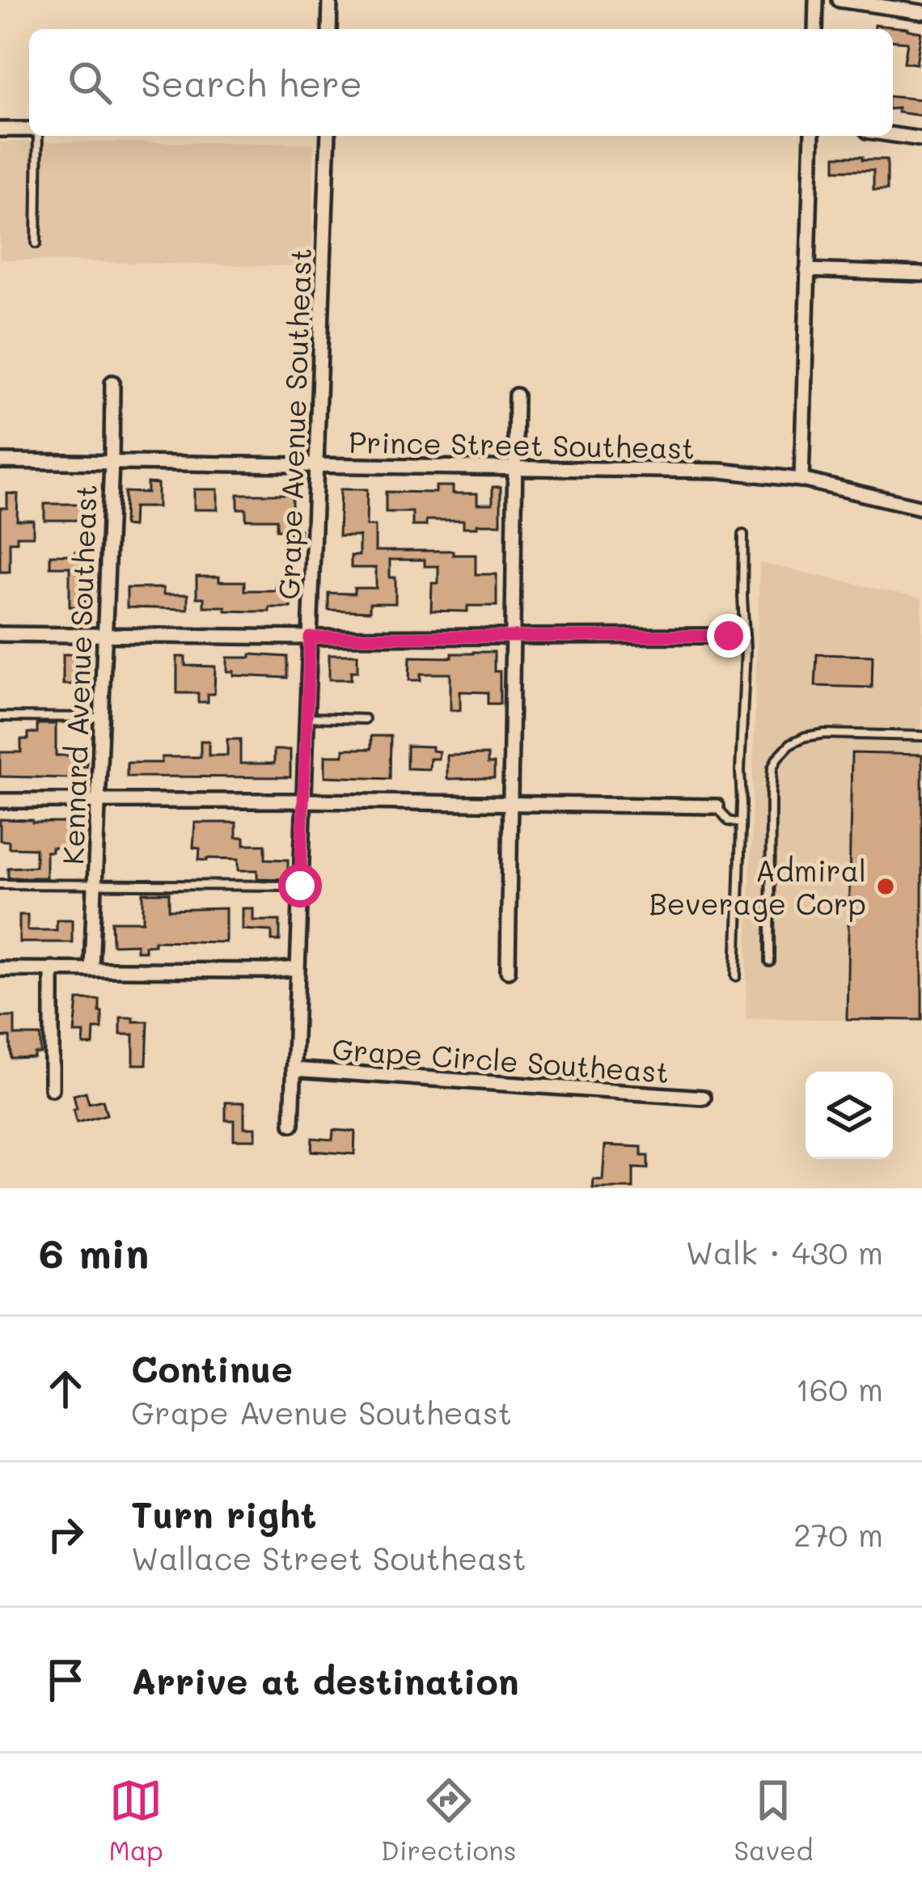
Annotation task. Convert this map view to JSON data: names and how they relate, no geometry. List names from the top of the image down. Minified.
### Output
{"streets":{"street":["Grape Avenue Southeast","Prince Street Southeast","Kennard Avenue Southeast","Grape Circle Southeast"]},"crossings":[["Grape Avenue Southeast","Prince Street Southeast"],["Grape Avenue Southeast","Grape Circle Southeast"],["Prince Street Southeast","Kennard Avenue Southeast"]],"places":["Admiral Beverage Corp"],"page":{"search":"Search here","heading":["6 min","Walk · 430 m"],"list":[["Continue","Grape Avenue Southeast","160 m"],["Turn right","Wallace Street Southeast","270 m"],"Arrive at destination"],"nav":["Map","Directions","Saved"]}}
